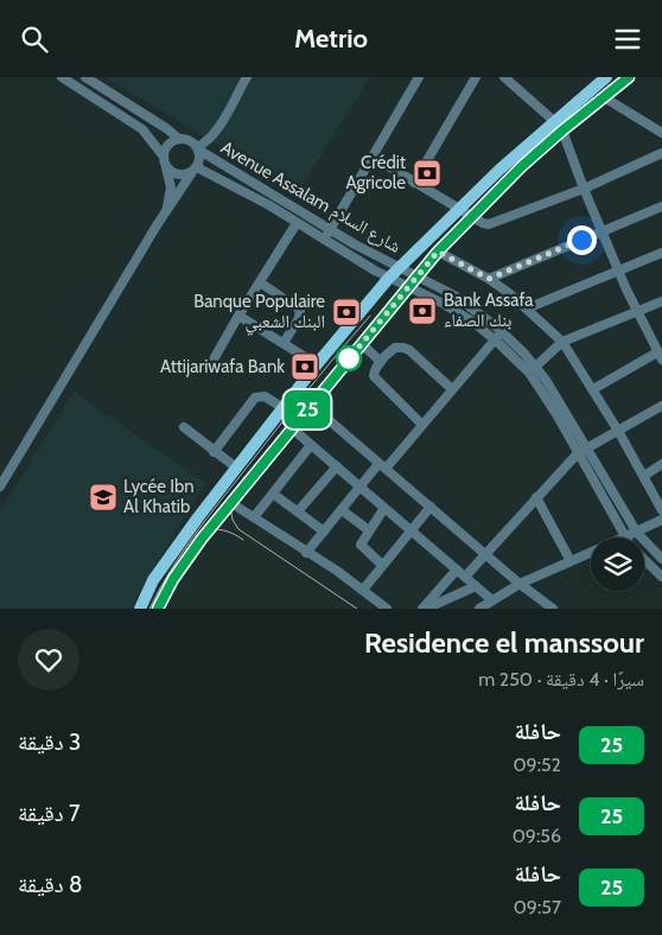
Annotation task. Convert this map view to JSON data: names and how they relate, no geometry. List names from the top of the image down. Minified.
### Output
{"streets":{"street":["Avenue Assalam شارع السلام"]},"places":{"bank":["Crédit Agricole","Bank Assafa بنك الصفاء","Banque Populaire البنك الشعبي","Attijariwafa Bank"],"school or university":["Lycée Ibn Al Khatib"]},"lines":["bus line 25"],"page":{"header":"Metrio","on_map":"25","heading":["Residence el manssour","سيرًا · 4 دقيقة · 250 m"],"list":[{"mark":"25","name":"حافلة","note":"09:52","value":"3 دقيقة"},{"mark":"25","name":"حافلة","note":"09:56","value":"7 دقيقة"},{"mark":"25","name":"حافلة","note":"09:57","value":"8 دقيقة"}]}}
